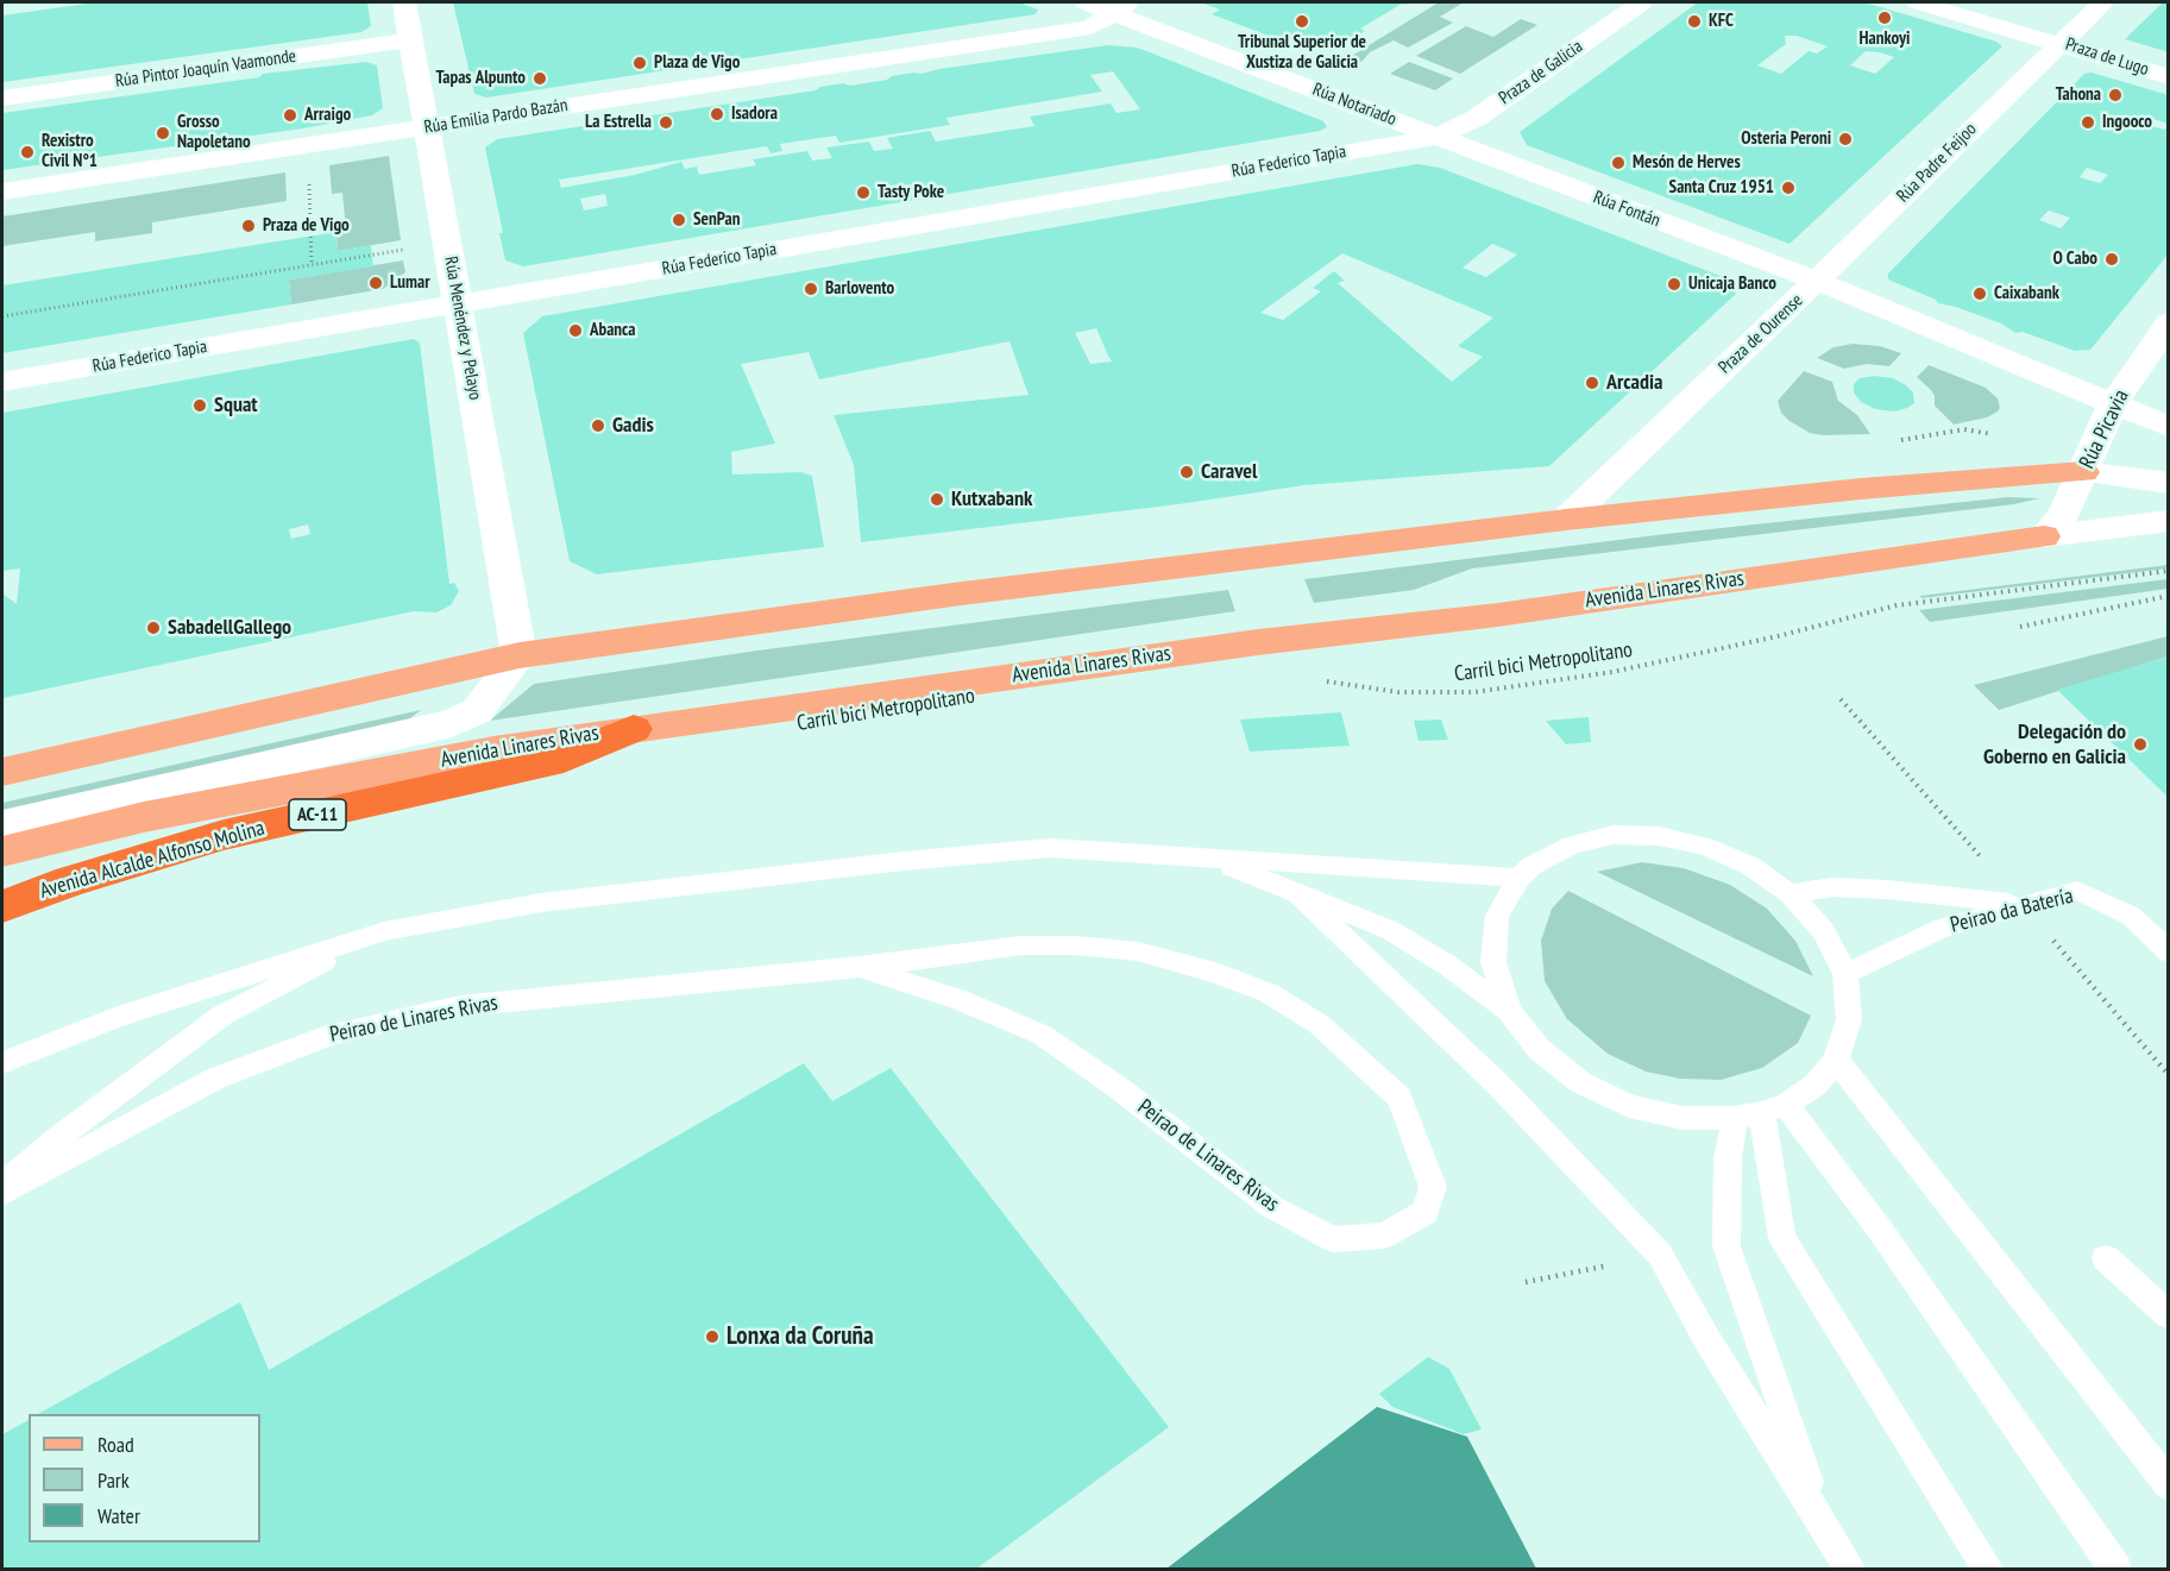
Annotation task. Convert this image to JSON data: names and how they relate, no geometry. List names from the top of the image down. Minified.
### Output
{"streets":{"highway":["AC-11","Avenida Alcalde Alfonso Molina"],"main road":["Avenida Linares Rivas"],"street":["Praza de Lugo","Rúa Pintor Joaquín Vaamonde","Praza de Galicia","Rúa Notariado","Rúa Emilia Pardo Bazán","Rúa Federico Tapia","Rúa Padre Feijoo","Rúa Fontán","Rúa Menéndez y Pelayo","Praza de Ourense","Rúa Picavia"],"lane":["Peirao da Batería","Peirao de Linares Rivas"],"path":["Carril bici Metropolitano"]},"crossings":[["Praza de Lugo","Rúa Padre Feijoo"],["Rúa Pintor Joaquín Vaamonde","Rúa Menéndez y Pelayo"],["Praza de Galicia","Rúa Notariado"],["Praza de Galicia","Rúa Federico Tapia"],["Praza de Galicia","Rúa Fontán"],["Rúa Notariado","Rúa Emilia Pardo Bazán"],["Rúa Notariado","Rúa Federico Tapia"],["Rúa Notariado","Rúa Fontán"],["Rúa Emilia Pardo Bazán","Rúa Menéndez y Pelayo"],["Rúa Federico Tapia","Rúa Fontán"],["Rúa Federico Tapia","Rúa Menéndez y Pelayo"],["Rúa Padre Feijoo","Rúa Fontán"],["Rúa Padre Feijoo","Praza de Ourense"],["Rúa Fontán","Praza de Ourense"],["Rúa Menéndez y Pelayo","Avenida Linares Rivas"],["Praza de Ourense","Rúa Picavia"],["Rúa Picavia","Avenida Linares Rivas"],["Avenida Linares Rivas","Avenida Alcalde Alfonso Molina"]],"places":["Hankoyi","Tribunal Superior de Xustiza de Galicia","KFC","Plaza de Vigo","Tapas Alpunto","Tahona","Isadora","Arraigo","La Estrella","Ingooco","Grosso Napoletano","Osteria Peroni","Rexistro Civil N°1","Mesón de Herves","Santa Cruz 1951","Tasty Poke","SenPan","Praza de Vigo","O Cabo","Lumar","Unicaja Banco","Barlovento","Caixabank","Abanca","Arcadia","Squat","Gadis","Caravel","Kutxabank","SabadellGallego","Delegación do Goberno en Galicia","Lonxa da Coruña"],"legend":["Road","Park","Water"]}
